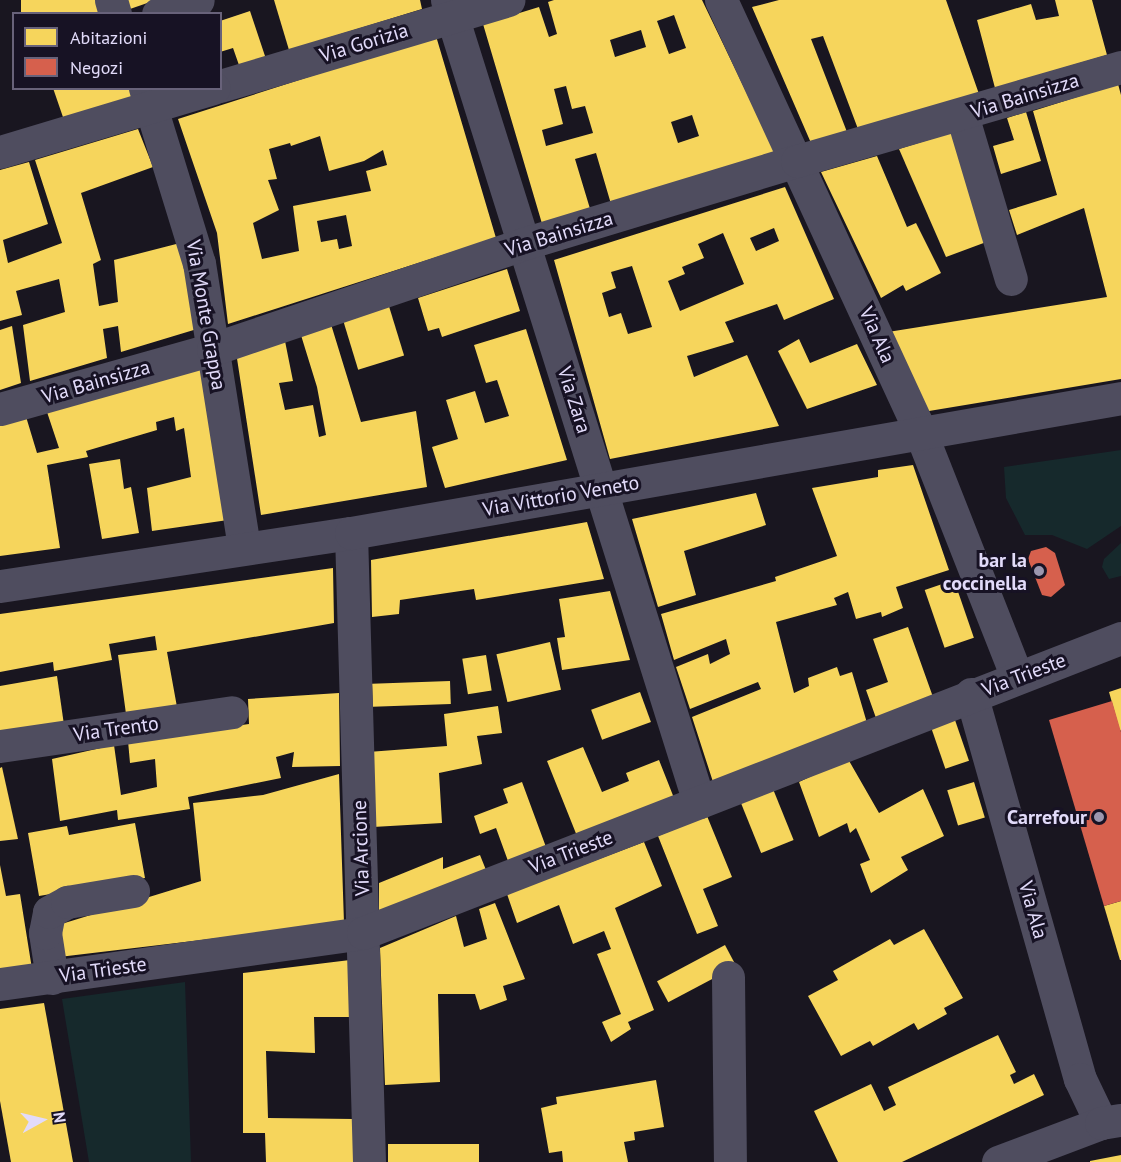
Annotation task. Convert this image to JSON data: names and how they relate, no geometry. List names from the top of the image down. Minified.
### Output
{"streets":{"street":["Via Gorizia","Via Bainsizza","Via Monte Grappa","Via Ala","Via Zara","Via Vittorio Veneto","Via Trieste","Via Trento","Via Arcione"]},"crossings":[["Via Gorizia","Via Zara"],["Via Bainsizza","Via Monte Grappa"],["Via Bainsizza","Via Ala"],["Via Bainsizza","Via Zara"],["Via Monte Grappa","Via Vittorio Veneto"],["Via Ala","Via Vittorio Veneto"],["Via Ala","Via Trieste"],["Via Zara","Via Vittorio Veneto"],["Via Zara","Via Trieste"],["Via Vittorio Veneto","Via Arcione"],["Via Trieste","Via Arcione"]],"places":["bar la coccinella","Carrefour"],"legend":["Abitazioni","Negozi"],"north":"right"}
